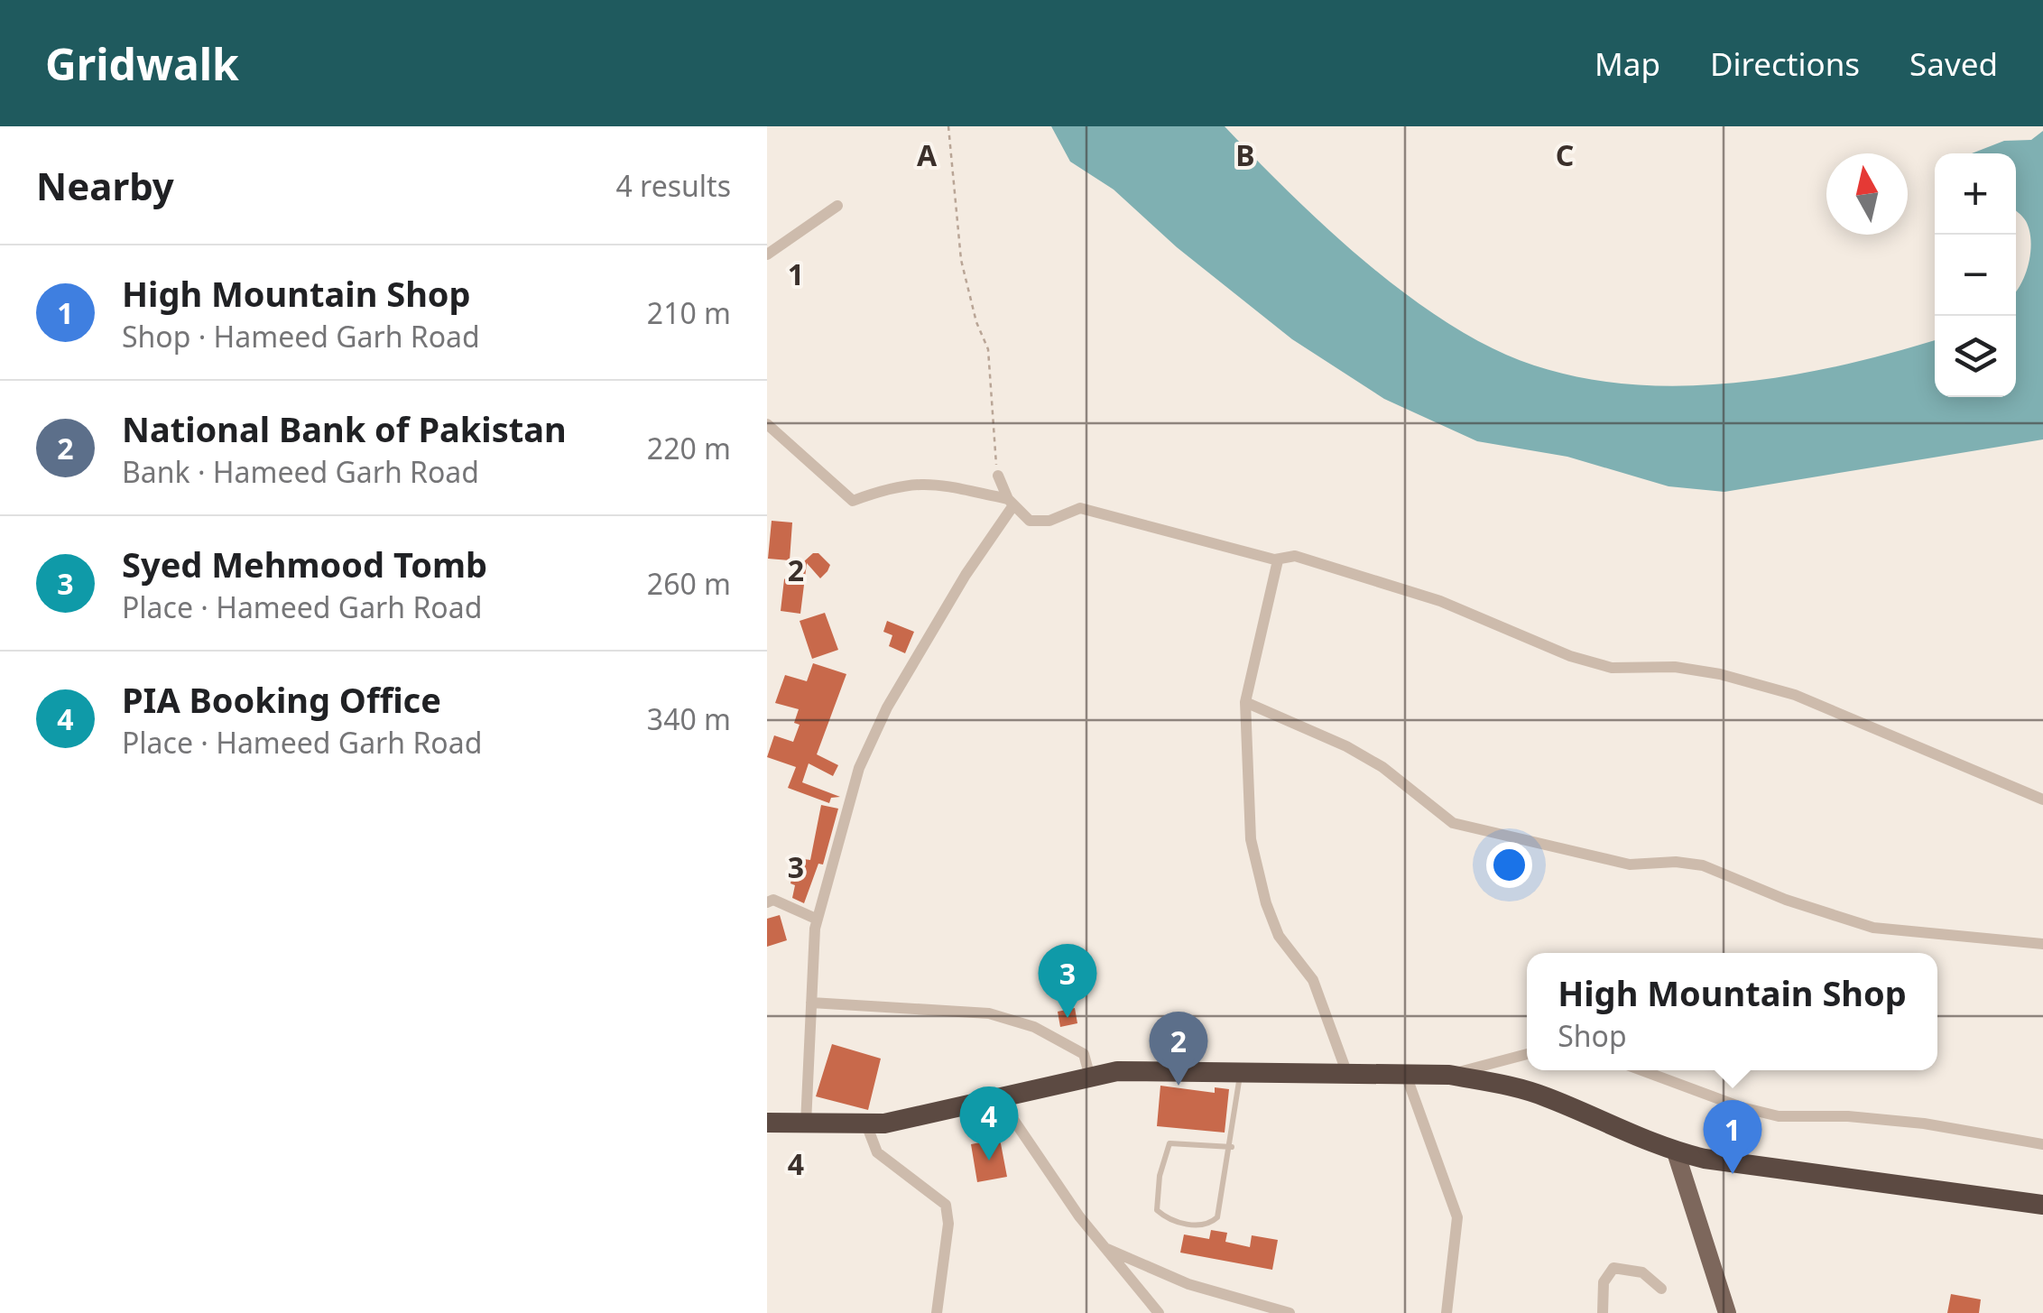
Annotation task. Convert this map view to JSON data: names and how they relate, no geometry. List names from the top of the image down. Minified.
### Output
{"north":"top","page":{"header":"Gridwalk","nav":["Map","Directions","Saved"],"heading":["Nearby","4 results"],"map_buttons":["+","−"],"list":[{"mark":"1","name":"High Mountain Shop","note":"Shop · Hameed Garh Road","value":"210 m"},{"mark":"2","name":"National Bank of Pakistan","note":"Bank · Hameed Garh Road","value":"220 m"},{"mark":"3","name":"Syed Mehmood Tomb","note":"Place · Hameed Garh Road","value":"260 m"},{"mark":"4","name":"PIA Booking Office","note":"Place · Hameed Garh Road","value":"340 m"}],"pins":["3","2","4","1"],"popup":["High Mountain Shop","Shop"]},"grid":{"columns":["A","B","C"],"rows":["1","2","3","4"]}}
